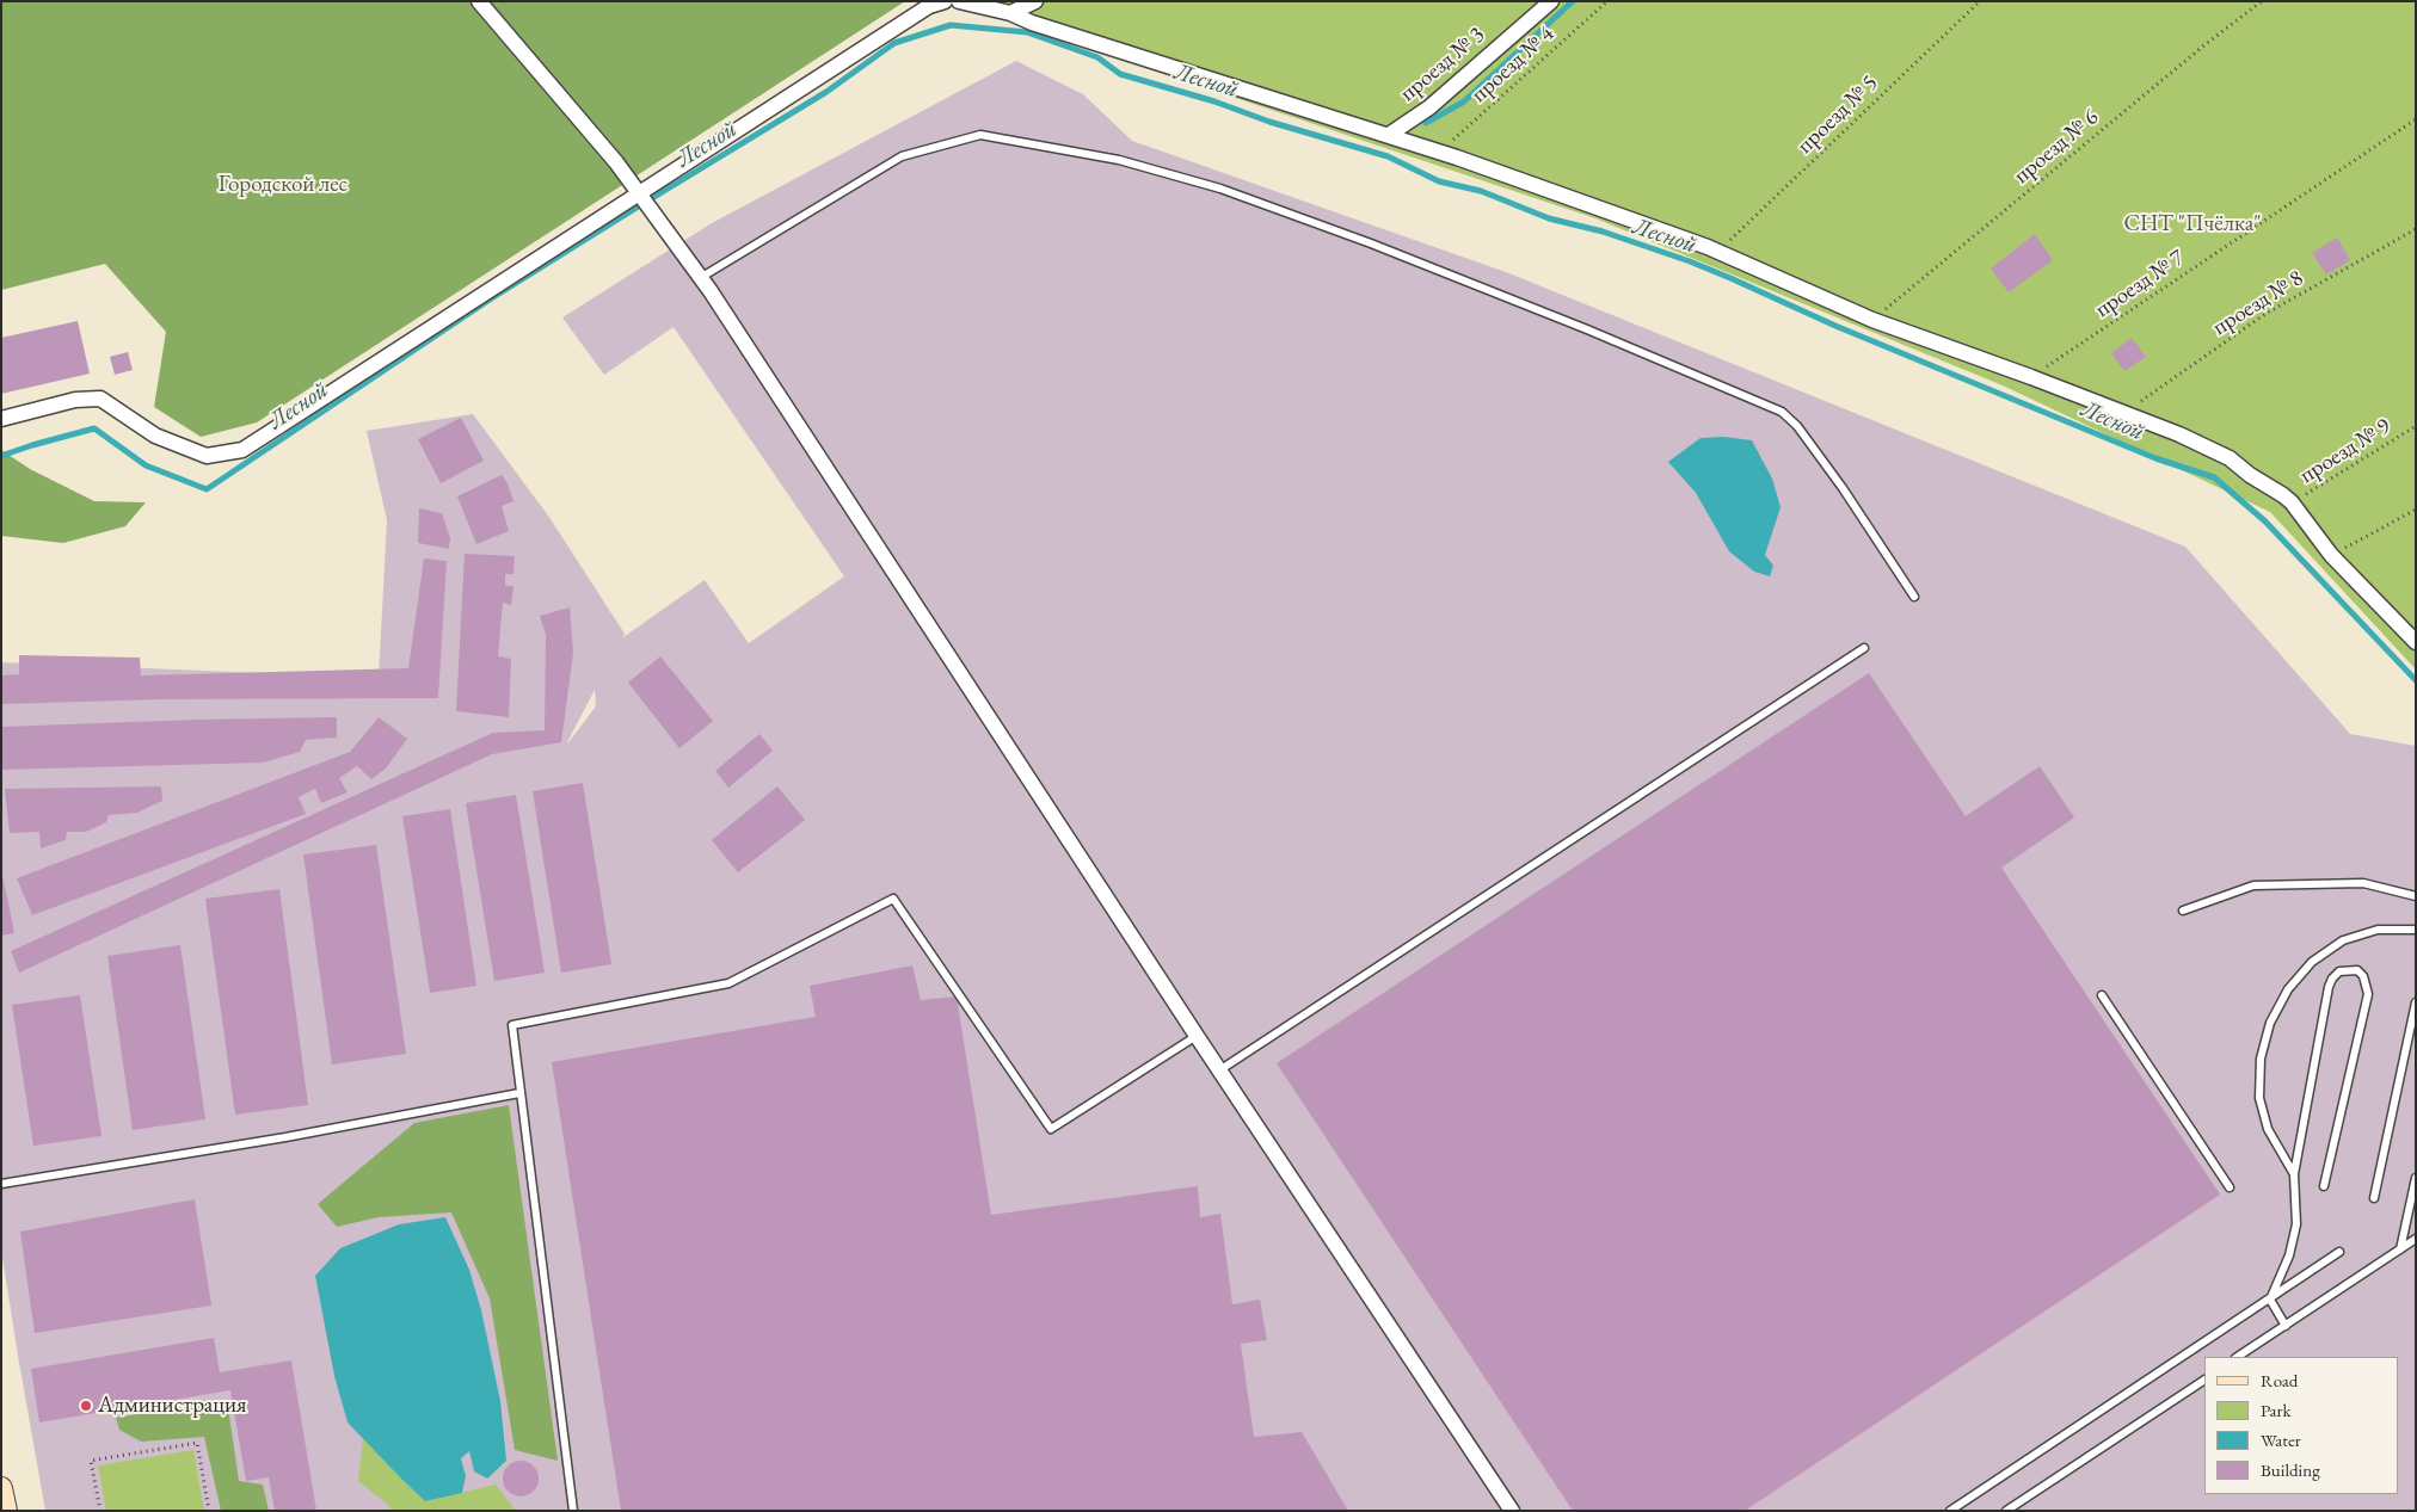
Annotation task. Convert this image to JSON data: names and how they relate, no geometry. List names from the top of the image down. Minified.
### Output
{"streets":{"street":["проезд № 3"],"path":["проезд № 4","проезд № 5","проезд № 6","проезд № 7","проезд № 8","проезд № 9"]},"water":["Лесной"],"parks":["Городской лес","СНТ \"Пчёлка\""],"places":["Администрация"],"legend":["Road","Park","Water","Building"]}
